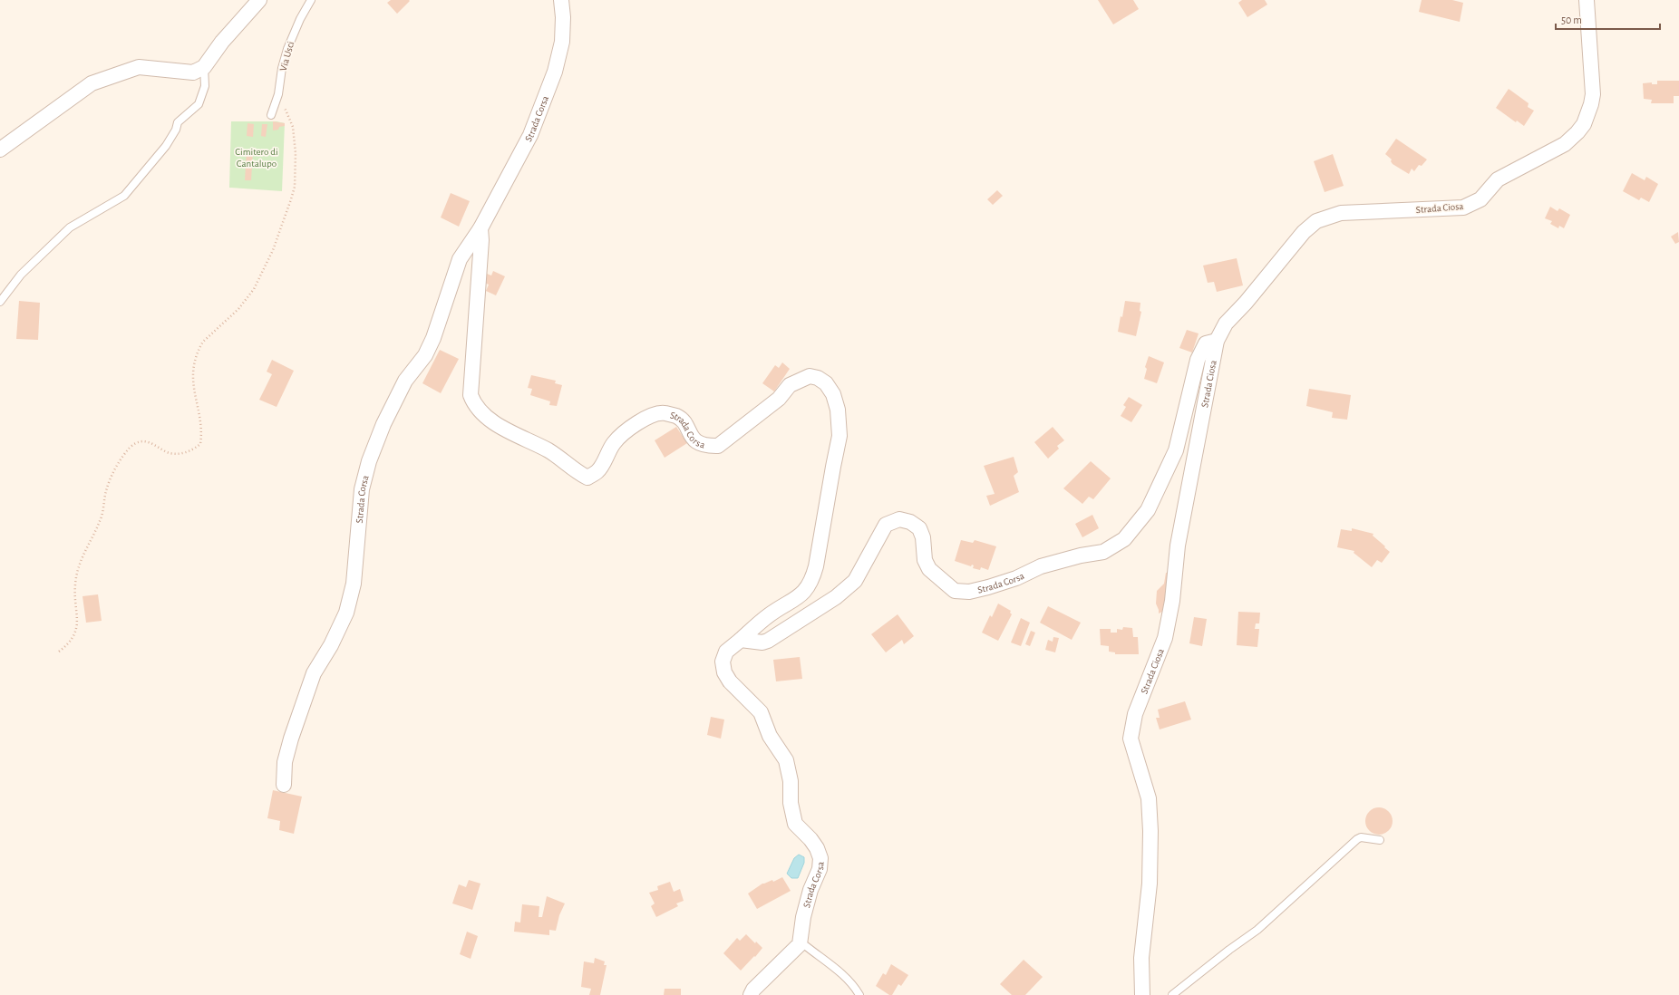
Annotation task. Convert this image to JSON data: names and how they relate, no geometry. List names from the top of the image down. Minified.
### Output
{"streets":{"street":["Strada Corsa","Strada Ciosa"],"lane":["Via Usci"]},"crossings":[["Strada Corsa","Strada Ciosa"]],"parks":["Cimitero di Cantalupo"],"scale_bar":"50 m"}
